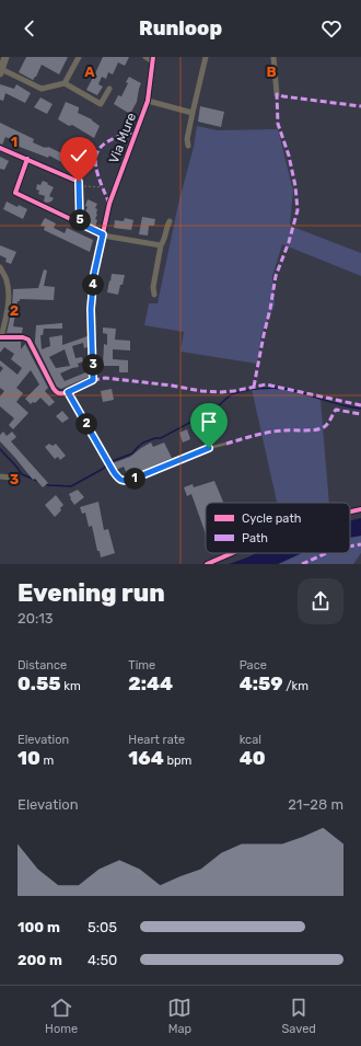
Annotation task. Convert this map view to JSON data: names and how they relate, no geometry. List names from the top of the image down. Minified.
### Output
{"streets":{"street":["Via Mure"]},"legend":["Cycle path","Path"],"page":{"header":"Runloop","pins":["5","4","3","2","1"],"heading":["Evening run","20:13"],"stats":[["Distance","0.55 km"],["Time","2:44"],["Pace","4:59 /km"],["Elevation","10 m"],["Heart rate","164 bpm"],["kcal","40"]],"chart":["Elevation","21–28 m"],"list":[{"name":"100 m","note":"5:05"},{"name":"200 m","note":"4:50"}],"tabs":["Home","Map","Saved"]},"grid":{"columns":["A","B"],"rows":["1","2","3"]}}
